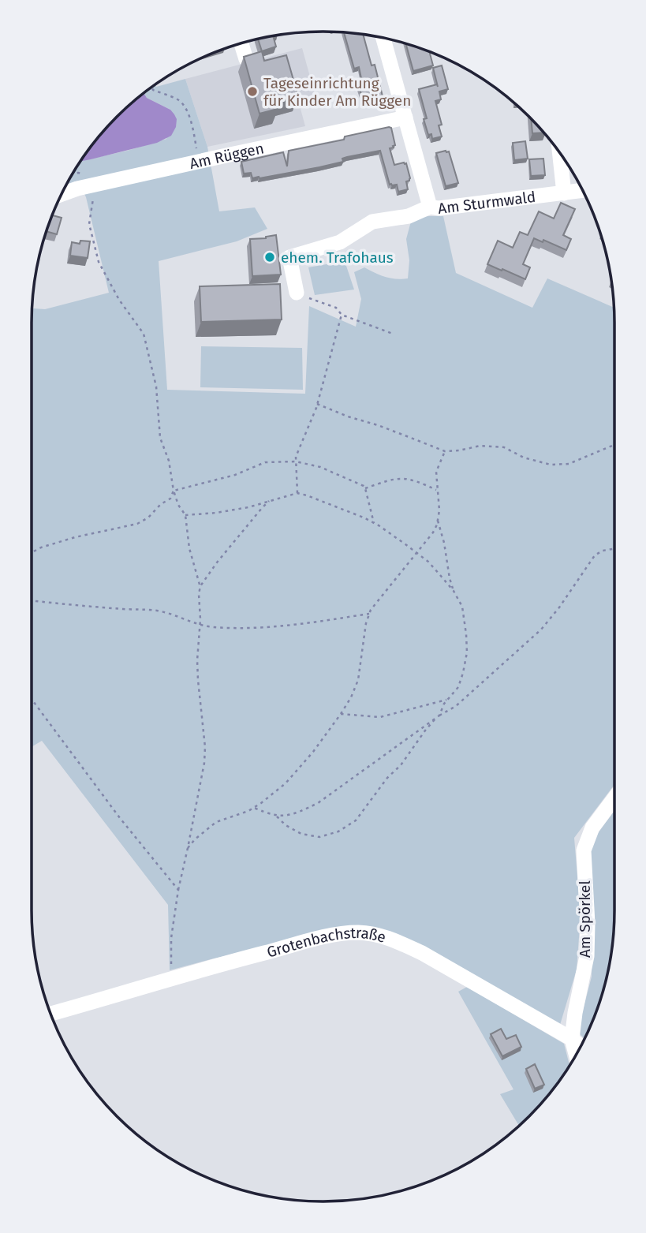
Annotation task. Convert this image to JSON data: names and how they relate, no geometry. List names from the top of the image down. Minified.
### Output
{"streets":{"street":["Am Rüggen","Am Sturmwald","Am Spörkel","Grotenbachstraße"]},"crossings":[["Am Rüggen","Am Sturmwald"],["Am Spörkel","Grotenbachstraße"]],"places":["Tageseinrichtung für Kinder Am Rüggen","ehem. Trafohaus"]}
